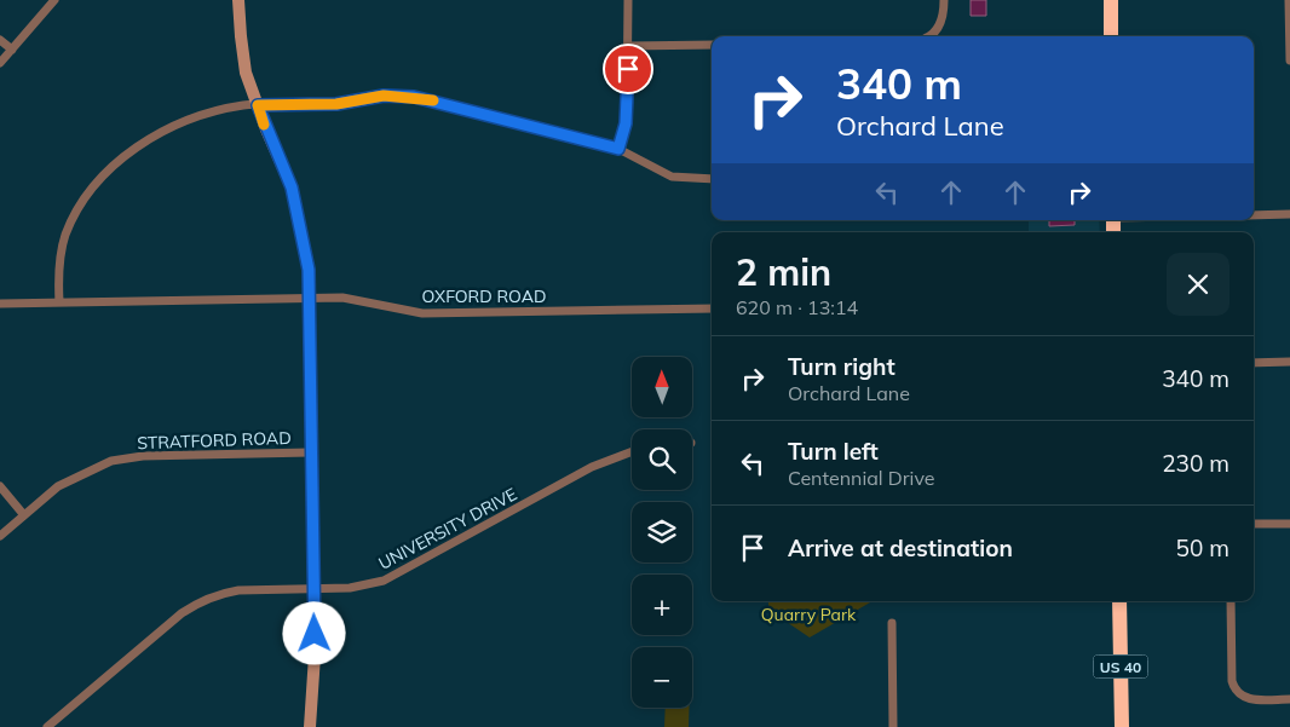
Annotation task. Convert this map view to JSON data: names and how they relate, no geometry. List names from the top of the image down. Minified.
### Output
{"streets":{"highway":["US 40"],"street":["OXFORD ROAD","STRATFORD ROAD","UNIVERSITY DRIVE"]},"parks":["Quarry Park"],"north":"top","page":{"turn":["340 m","Orchard Lane"],"heading":["2 min","620 m · 13:14"],"list":[{"name":"Turn right","note":"Orchard Lane","value":"340 m"},{"name":"Turn left","note":"Centennial Drive","value":"230 m"},{"name":"Arrive at destination","value":"50 m"}],"map_buttons":["+","−"]}}
